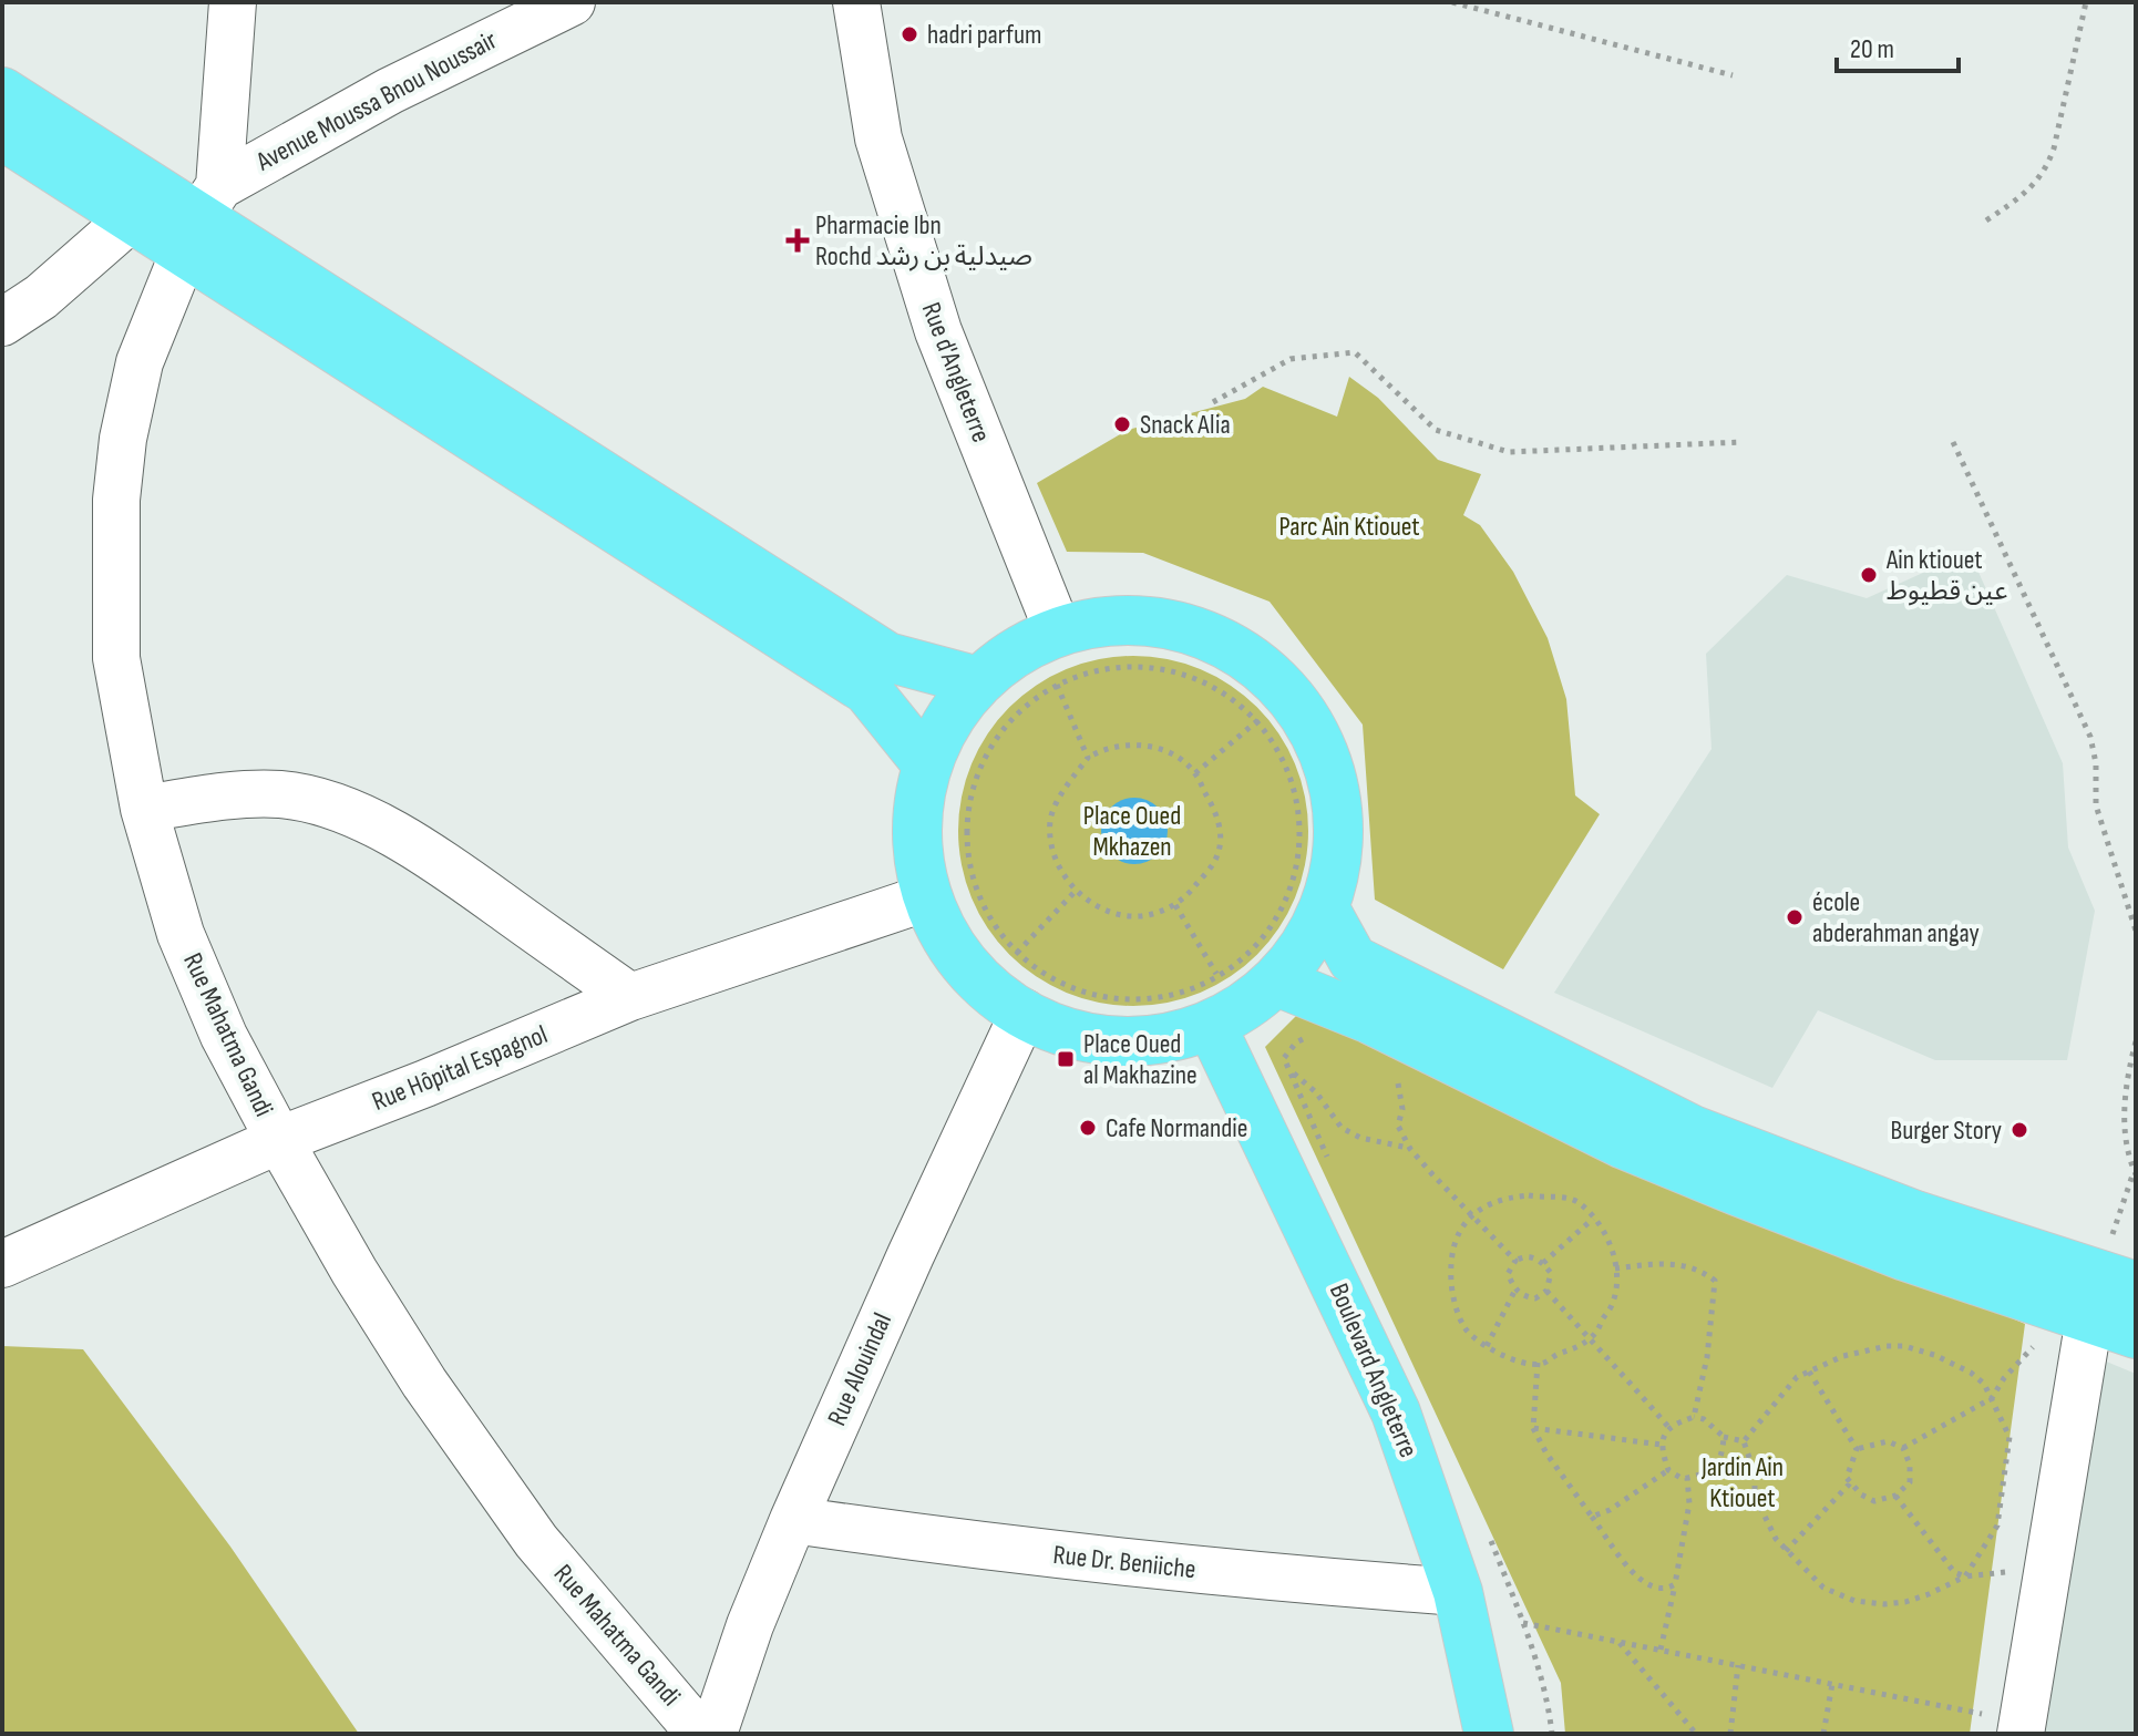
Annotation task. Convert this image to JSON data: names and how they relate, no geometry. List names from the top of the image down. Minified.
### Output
{"streets":{"main road":["Boulevard Angleterre"],"street":["Avenue Moussa Bnou Noussair","Rue d'Angleterre","Rue Mahatma Gandi","Rue Hôpital Espagnol","Rue Alouindal","Rue Dr. Beniiche"]},"crossings":[["Avenue Moussa Bnou Noussair","Rue Mahatma Gandi"],["Rue Mahatma Gandi","Rue Hôpital Espagnol"],["Rue Alouindal","Rue Dr. Beniiche"],["Boulevard Angleterre","Rue Dr. Beniiche"]],"parks":["Parc Ain Ktiouet","Place Oued Mkhazen","Jardin Ain Ktiouet"],"places":{"other":["hadri parfum","Snack Alia","Ain ktiouet عين قطيوط","école abderahman angay","Cafe Normandie","Burger Story"],"health":["Pharmacie Ibn Rochd صيدلية بن رشد"],"transit":["Place Oued al Makhazine"]},"scale_bar":"20 m"}
